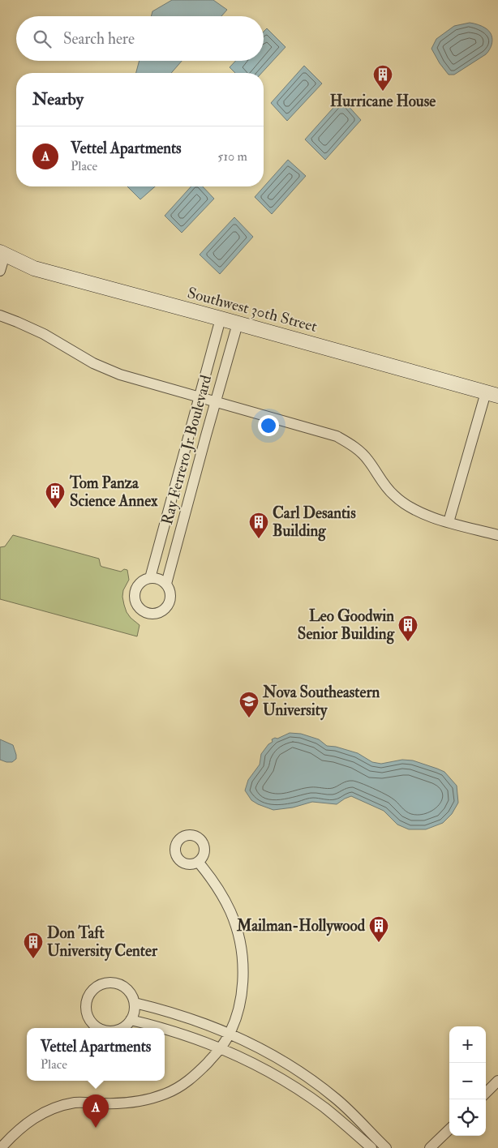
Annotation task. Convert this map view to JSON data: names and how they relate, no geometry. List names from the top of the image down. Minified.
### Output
{"streets":{"street":["Southwest 30th Street","Ray Ferrero Jr Boulevard"]},"crossings":[["Southwest 30th Street","Ray Ferrero Jr Boulevard"]],"places":{"building":["Hurricane House","Tom Panza Science Annex","Carl Desantis Building","Leo Goodwin Senior Building","Mailman-Hollywood","Don Taft University Center"],"school or university":["Nova Southeastern University"]},"page":{"search":"Search here","heading":"Nearby","list":[{"mark":"A","name":"Vettel Apartments","note":"Place","value":"510 m"}],"map_buttons":["+","−"],"popup":["Vettel Apartments","Place"],"pins":"A"}}
